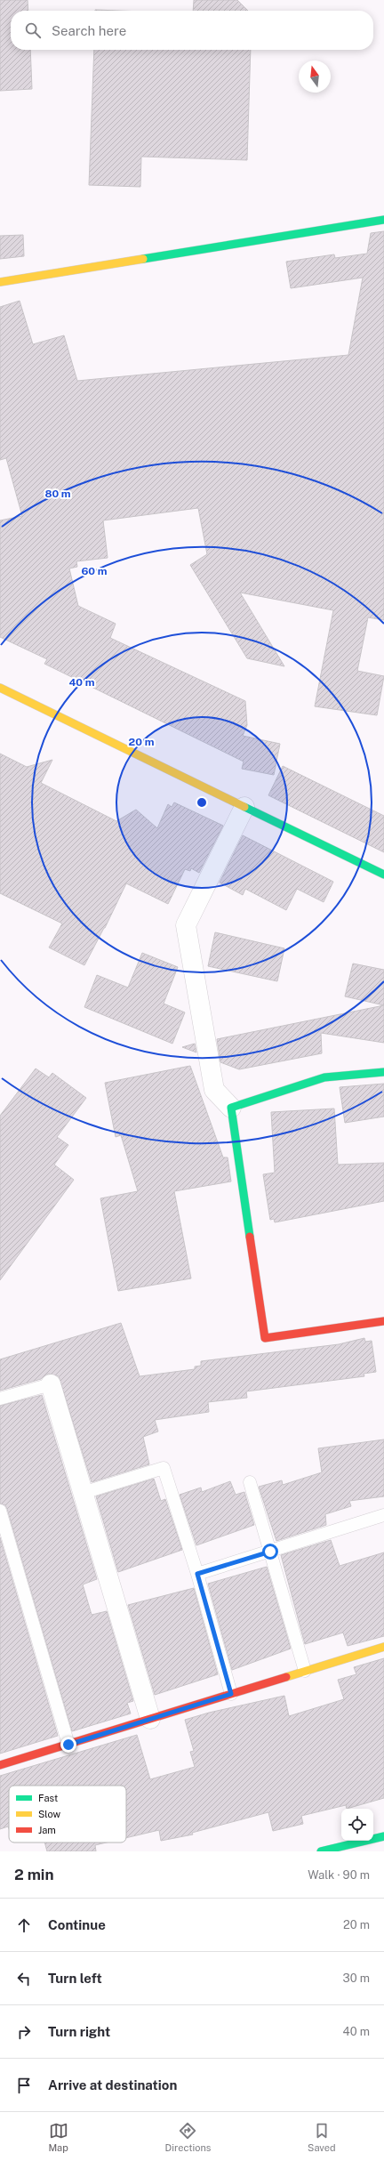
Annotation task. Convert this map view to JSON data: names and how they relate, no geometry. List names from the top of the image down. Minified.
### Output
{"legend":["Fast","Slow","Jam"],"north":"top","page":{"search":"Search here","heading":["2 min","Walk · 90 m"],"list":[["Continue","20 m"],["Turn left","30 m"],["Turn right","40 m"],"Arrive at destination"],"nav":["Map","Directions","Saved"]},"rings":["80 m","60 m","40 m","20 m"]}
